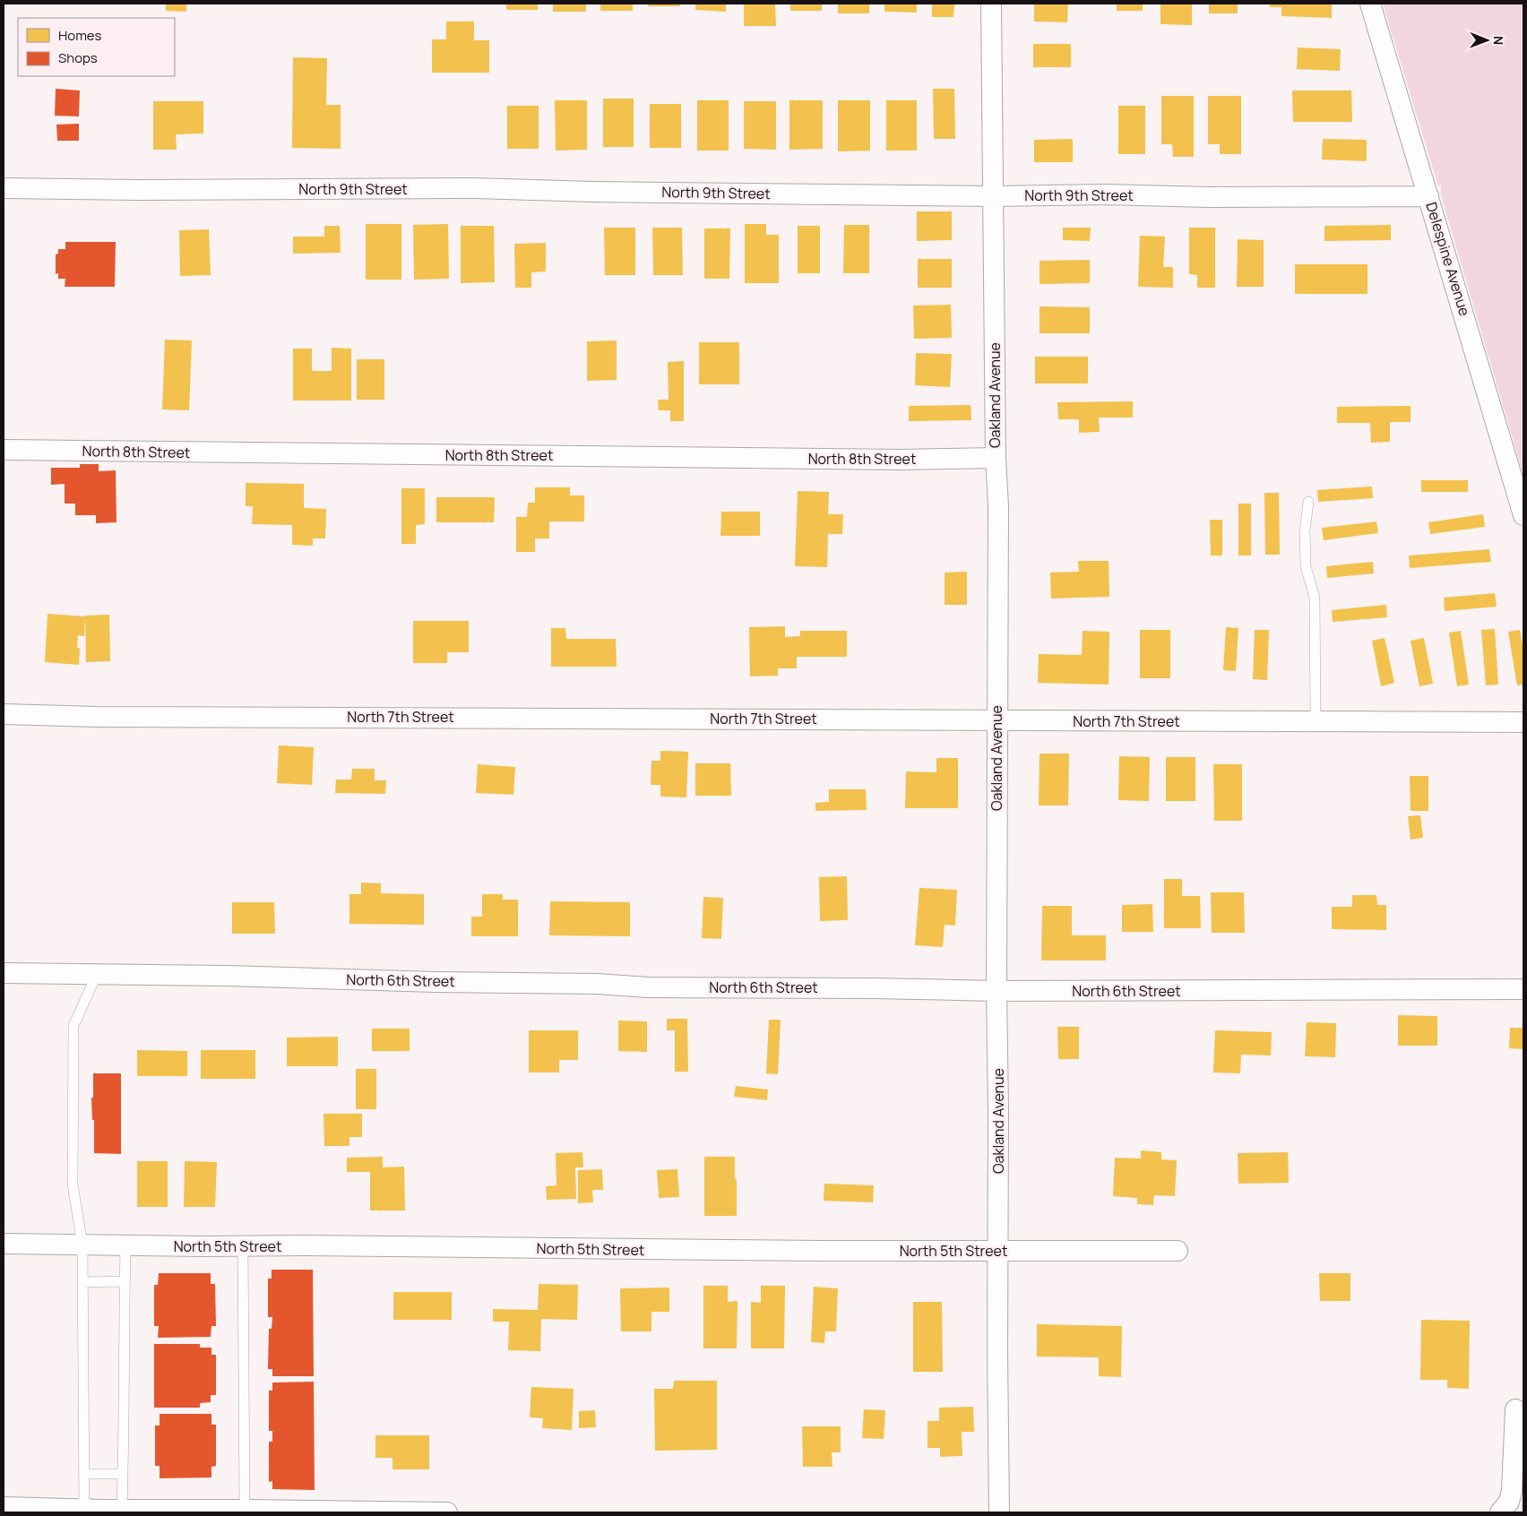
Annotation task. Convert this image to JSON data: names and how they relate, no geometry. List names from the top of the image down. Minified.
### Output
{"streets":{"street":["North 9th Street","Delespine Avenue","Oakland Avenue","North 8th Street","North 7th Street","North 6th Street","North 5th Street"]},"crossings":[["North 9th Street","Delespine Avenue"],["North 9th Street","Oakland Avenue"],["Oakland Avenue","North 8th Street"],["Oakland Avenue","North 7th Street"],["Oakland Avenue","North 6th Street"],["Oakland Avenue","North 5th Street"]],"legend":["Homes","Shops"],"north":"right"}
